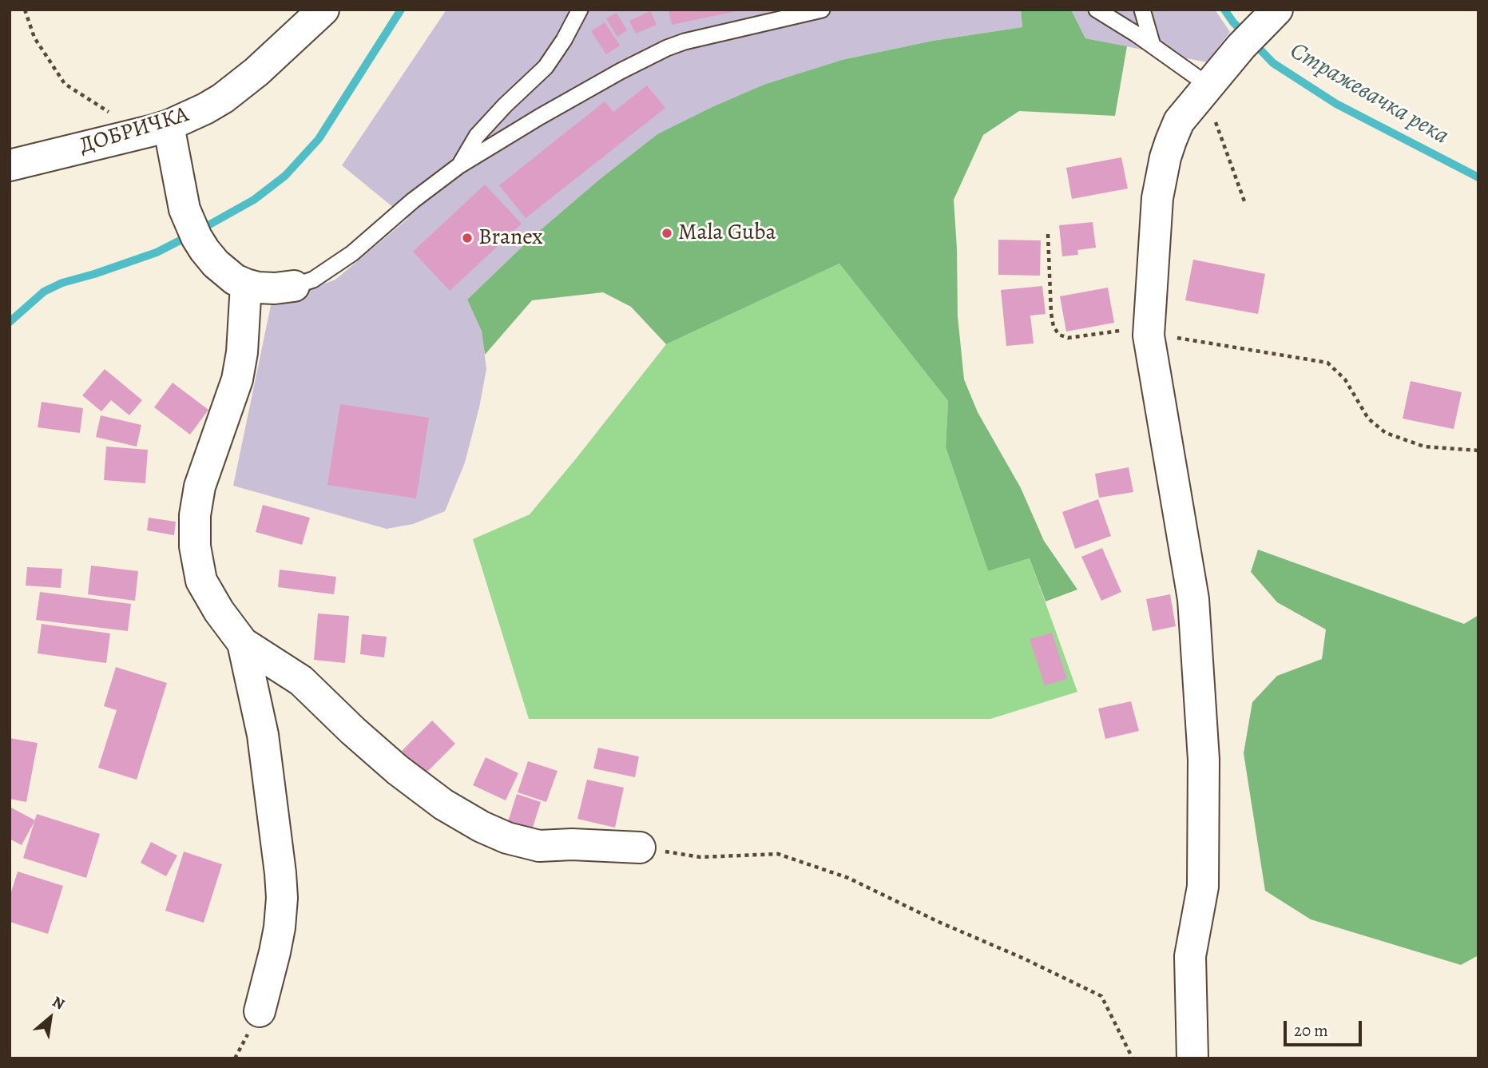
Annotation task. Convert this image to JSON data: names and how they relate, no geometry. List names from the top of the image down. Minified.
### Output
{"streets":{"street":["ДОБРИЧКА"]},"water":["Стражевачка река"],"places":["Mala Guba","Branex"],"scale_bar":"20 m","north":"top right"}
